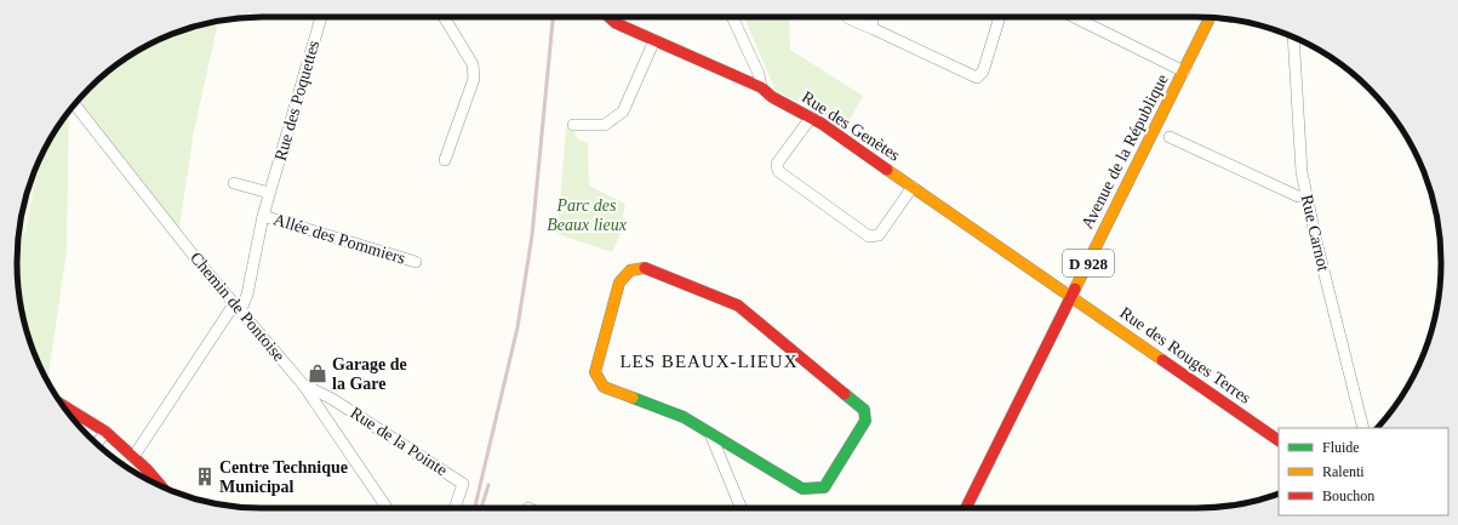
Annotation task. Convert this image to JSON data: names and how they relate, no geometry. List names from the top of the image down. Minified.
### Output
{"streets":{"street":["Rue des Poquettes","Rue des Genètes","Avenue de la République","Rue Carnot","Allée des Pommiers","D 928","Chemin de Pontoise","Rue des Rouges Terres","Rue de la Pointe"]},"crossings":[["Rue des Poquettes","Allée des Pommiers"],["Rue des Poquettes","Chemin de Pontoise"],["Rue des Genètes","Avenue de la République"],["Rue des Genètes","Rue des Rouges Terres"],["Avenue de la République","Rue des Rouges Terres"],["Chemin de Pontoise","Rue de la Pointe"]],"districts":["LES BEAUX-LIEUX"],"parks":["Parc des Beaux lieux"],"places":{"shop":["Garage de la Gare"],"building":["Centre Technique Municipal"]},"legend":["Fluide","Ralenti","Bouchon"]}
